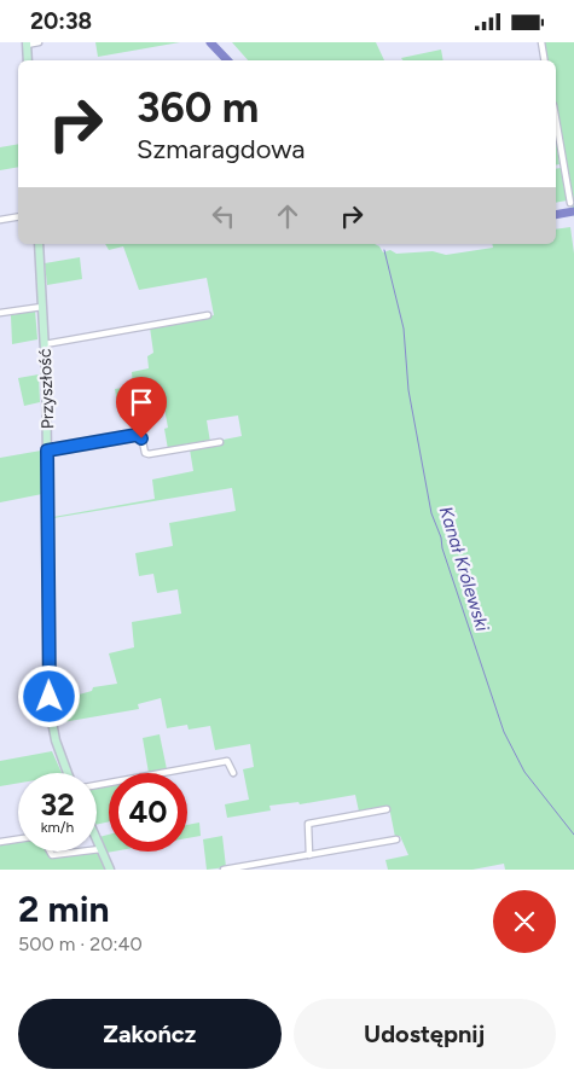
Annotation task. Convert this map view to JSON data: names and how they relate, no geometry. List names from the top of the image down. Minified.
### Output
{"streets":{"street":["Przyszłość"]},"water":["Kanał Królewski"],"page":{"status":"20:38","turn":["360 m","Szmaragdowa"],"speed":"32 km/h","limit":"40","heading":["2 min","500 m · 20:40"],"buttons":["Zakończ","Udostępnij"]}}
